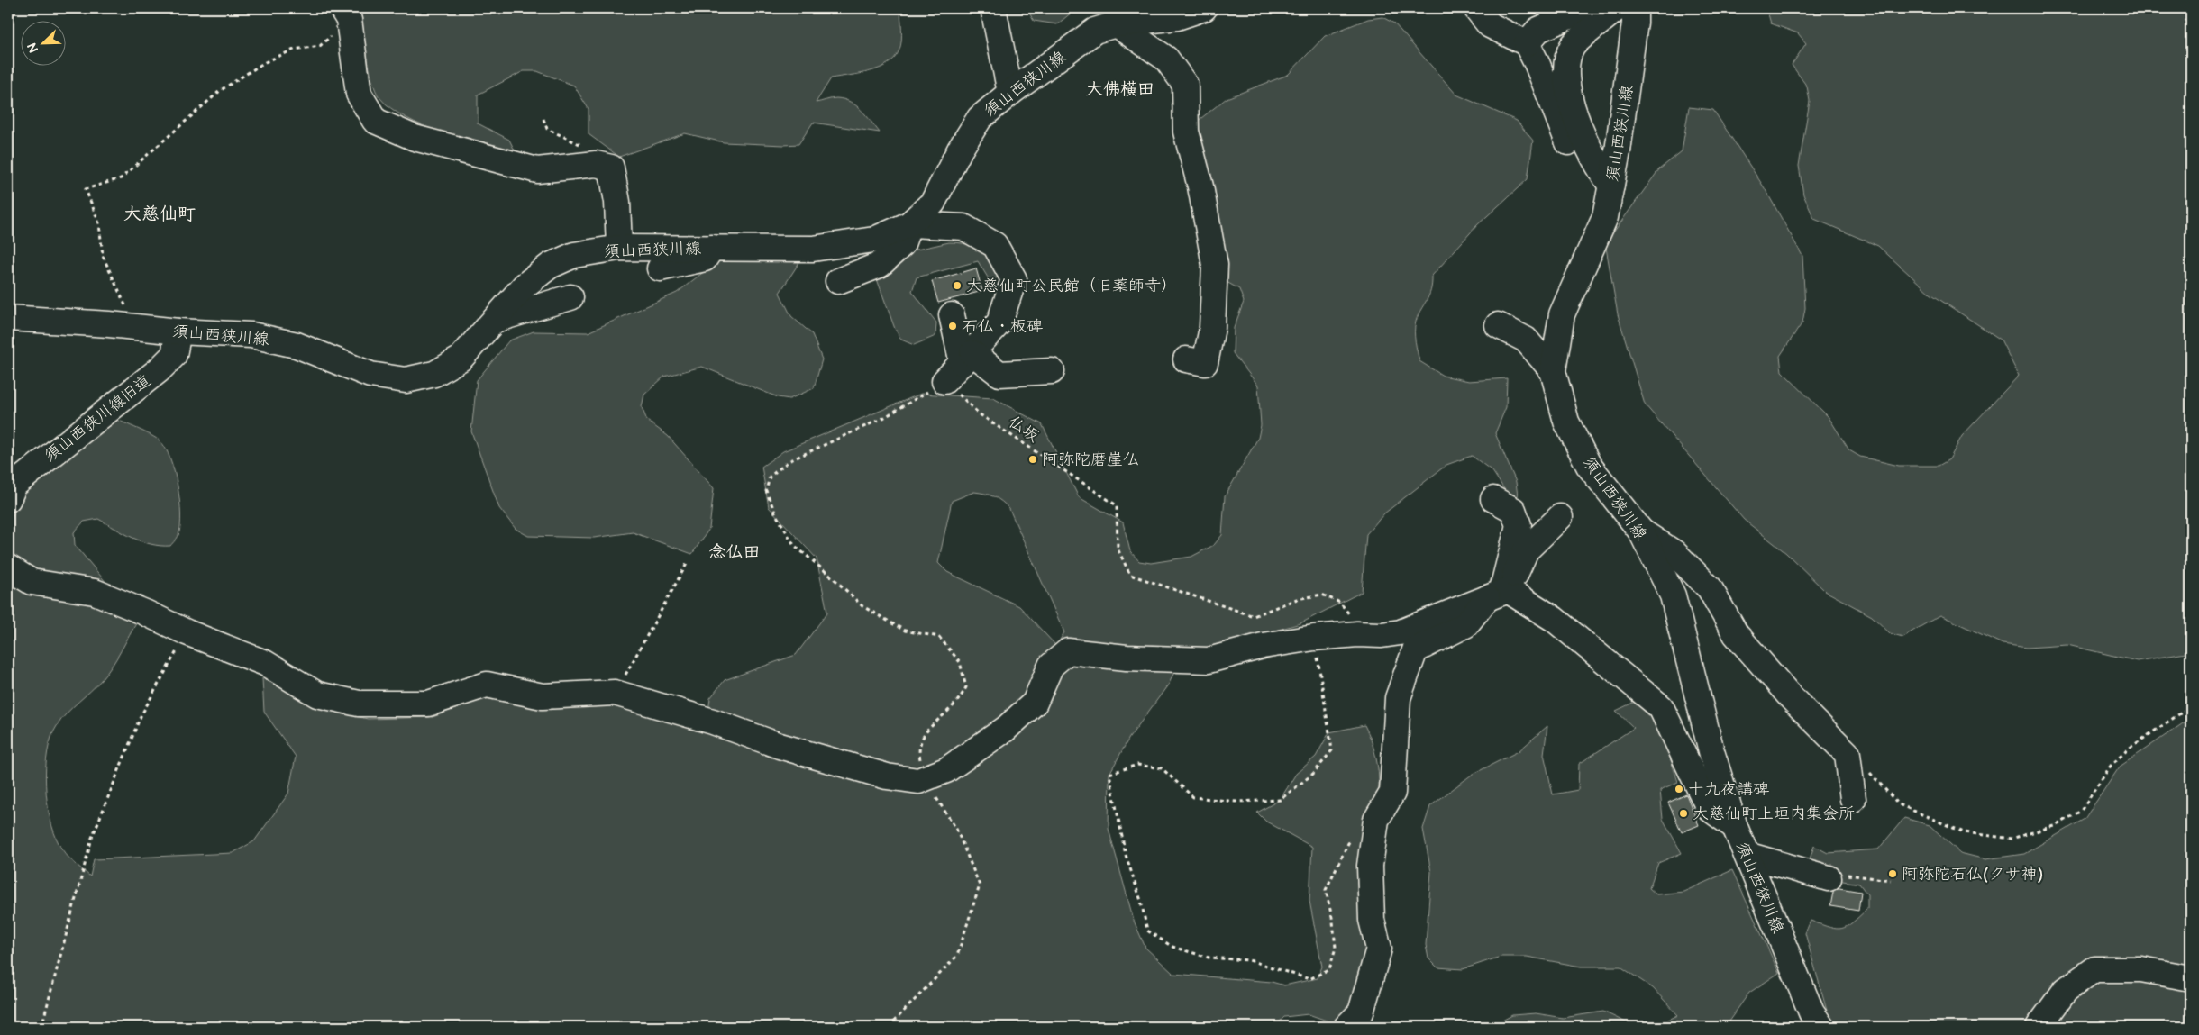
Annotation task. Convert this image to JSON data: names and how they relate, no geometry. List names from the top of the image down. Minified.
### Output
{"streets":{"street":["須山西狭川線","須山西狭川線旧道"],"path":["仏坂"]},"crossings":[["須山西狭川線","須山西狭川線旧道"]],"districts":["大佛横田","大慈仙町","念仏田"],"places":["大慈仙町公民館（旧薬師寺）","石仏・板碑","阿弥陀磨崖仏","十九夜講碑","大慈仙町上垣内集会所","阿弥陀石仏(クサ神)"],"north":"bottom left"}
